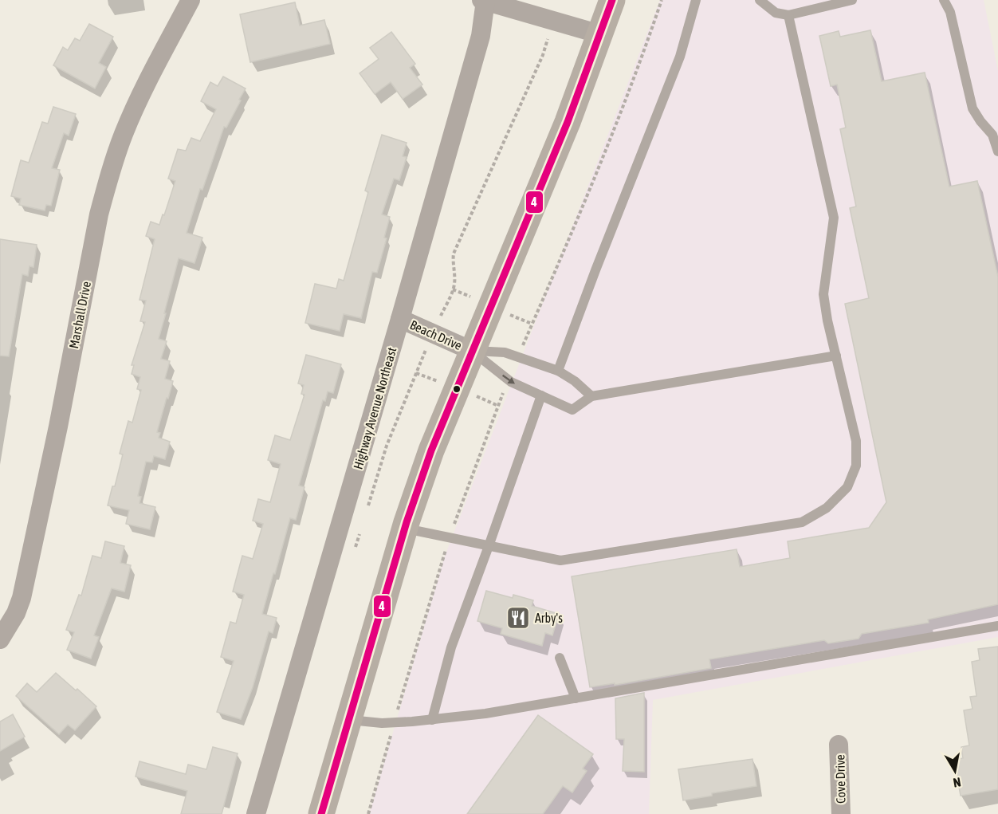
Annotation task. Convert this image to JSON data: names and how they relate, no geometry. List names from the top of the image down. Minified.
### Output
{"streets":{"street":["Marshall Drive","Beach Drive","Highway Avenue Northeast","Cove Drive"]},"crossings":[["Beach Drive","Highway Avenue Northeast"]],"places":{"restaurant":["Arby's"]},"lines":["transit line 4"],"north":"bottom"}
